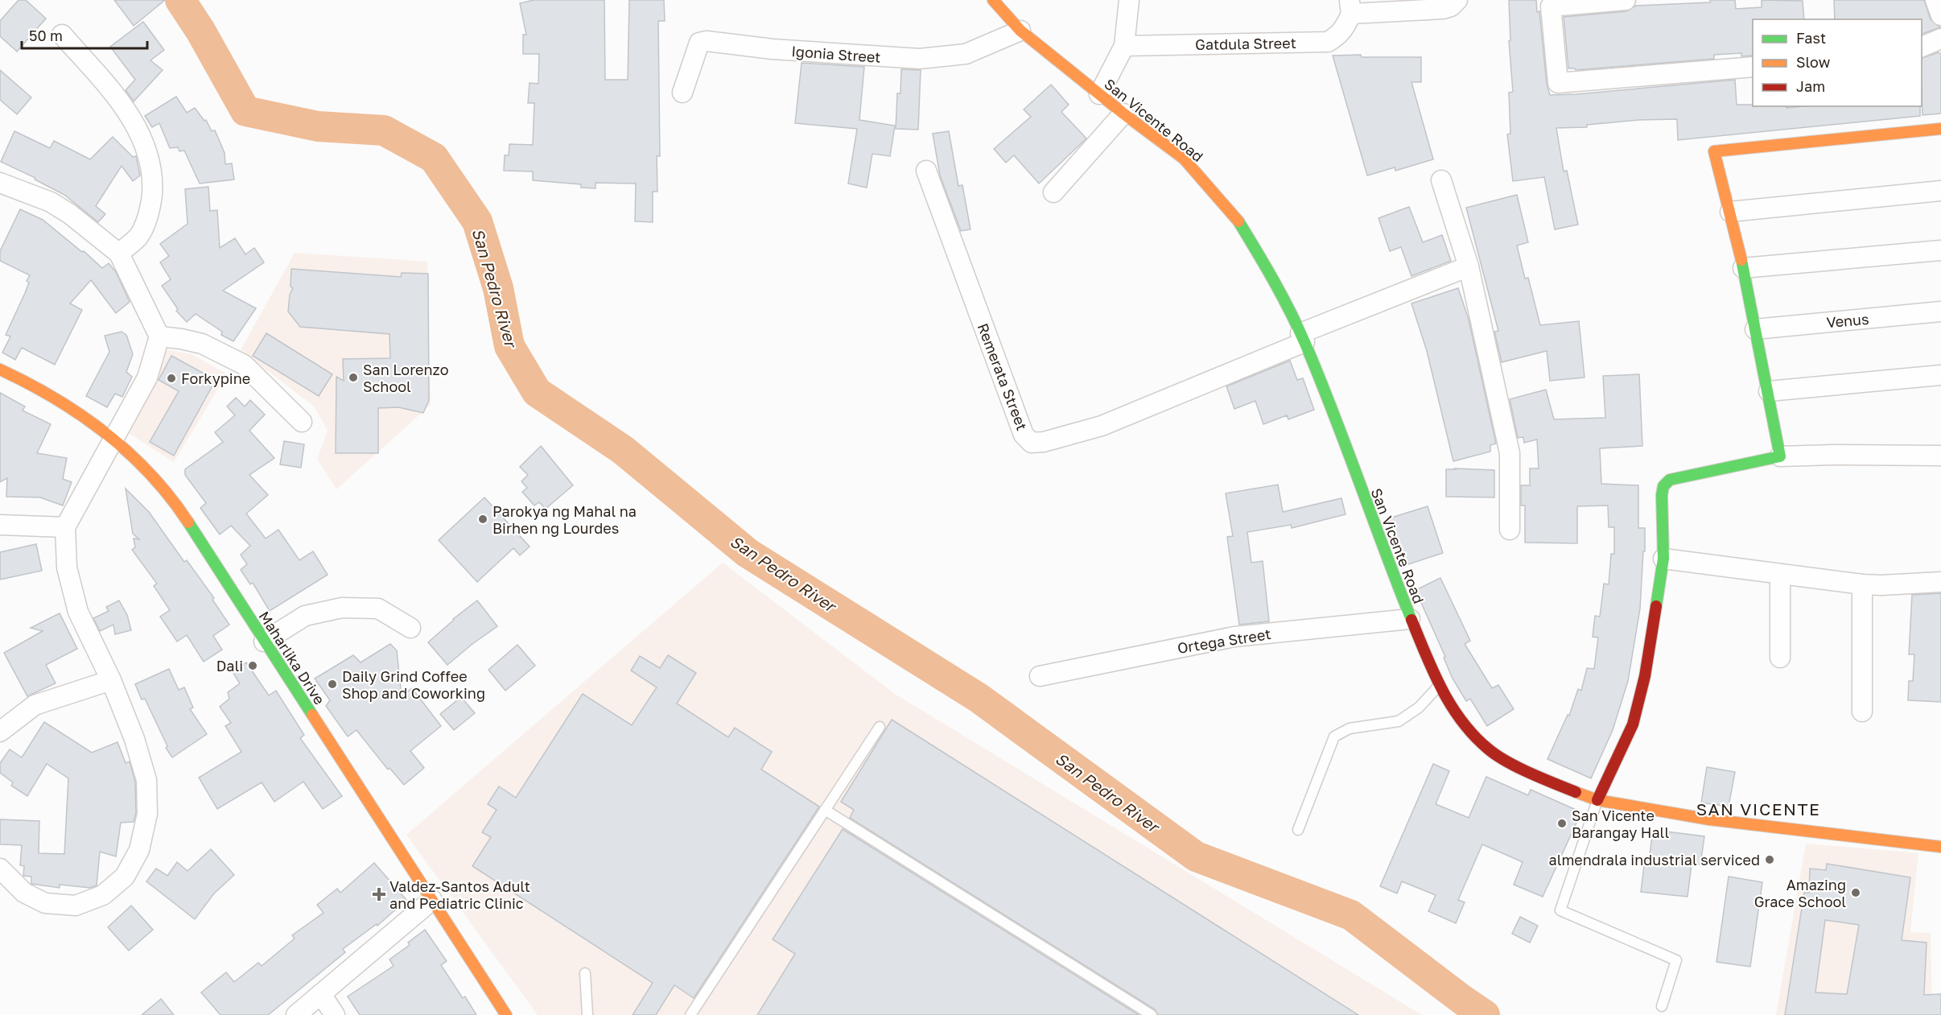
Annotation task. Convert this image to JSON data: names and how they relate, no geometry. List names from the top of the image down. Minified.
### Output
{"streets":{"street":["Gatdula Street","Igonia Street","San Vicente Road","Venus","Remerata Street","Ortega Street","Maharlika Drive"]},"crossings":[["Igonia Street","San Vicente Road"],["San Vicente Road","Remerata Street"],["San Vicente Road","Ortega Street"]],"districts":["SAN VICENTE"],"water":["San Pedro River"],"places":{"other":["San Lorenzo School","Forkypine","Parokya ng Mahal na Birhen ng Lourdes","Dali","Daily Grind Coffee Shop and Coworking","San Vicente Barangay Hall","almendrala industrial serviced","Amazing Grace School"],"health":["Valdez-Santos Adult and Pediatric Clinic"]},"legend":["Fast","Slow","Jam"],"scale_bar":"50 m"}
